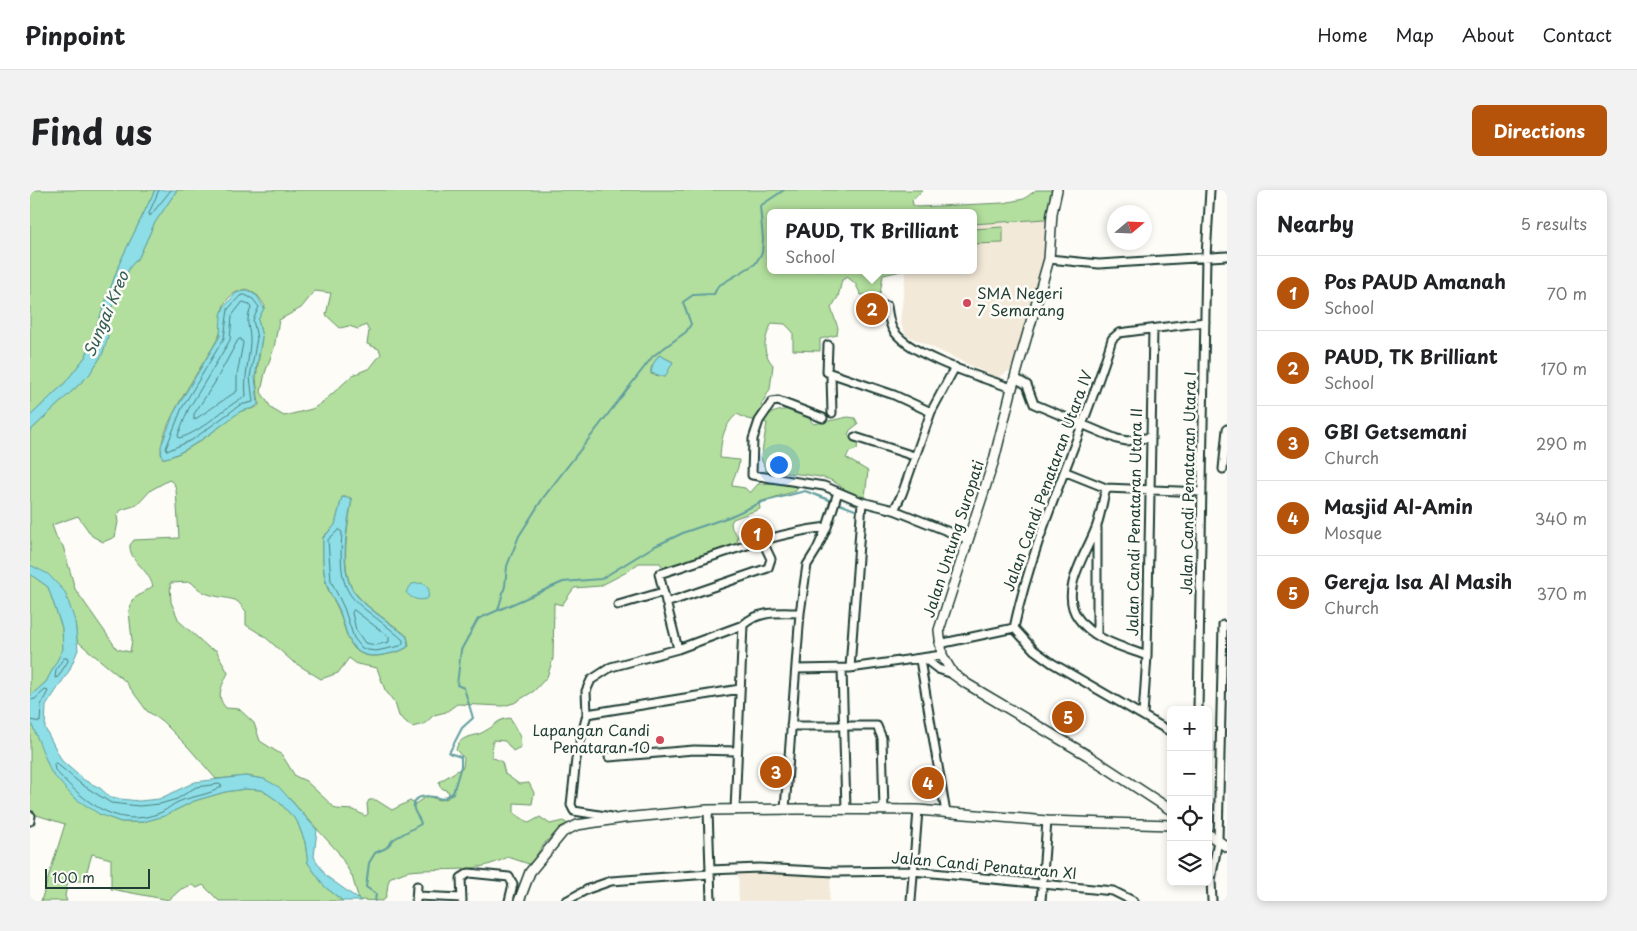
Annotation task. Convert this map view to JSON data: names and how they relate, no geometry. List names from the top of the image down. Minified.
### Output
{"streets":{"main road":["Jalan Untung Suropati"],"street":["Jalan Candi Penataran Utara IV","Jalan Candi Penataran Utara I","Jalan Candi Penataran Utara II","Jalan Candi Penataran XI"]},"crossings":[["Jalan Candi Penataran Utara IV","Jalan Candi Penataran Utara I"],["Jalan Candi Penataran Utara IV","Jalan Candi Penataran Utara II"]],"water":["Sungai Kreo"],"places":["SMA Negeri 7 Semarang","Lapangan Candi Penataran 10"],"scale_bar":"100 m","north":"right","page":{"header":"Pinpoint","nav":["Home","Map","About","Contact"],"title":"Find us","buttons":"Directions","heading":["Nearby","5 results"],"popup":["PAUD, TK Brilliant","School"],"list":[{"mark":"1","name":"Pos PAUD Amanah","note":"School","value":"70 m"},{"mark":"2","name":"PAUD, TK Brilliant","note":"School","value":"170 m"},{"mark":"3","name":"GBI Getsemani","note":"Church","value":"290 m"},{"mark":"4","name":"Masjid Al-Amin","note":"Mosque","value":"340 m"},{"mark":"5","name":"Gereja Isa Al Masih","note":"Church","value":"370 m"}],"pins":["2","1","5","3","4"],"map_buttons":["+","−"],"scale":"100 m"}}
